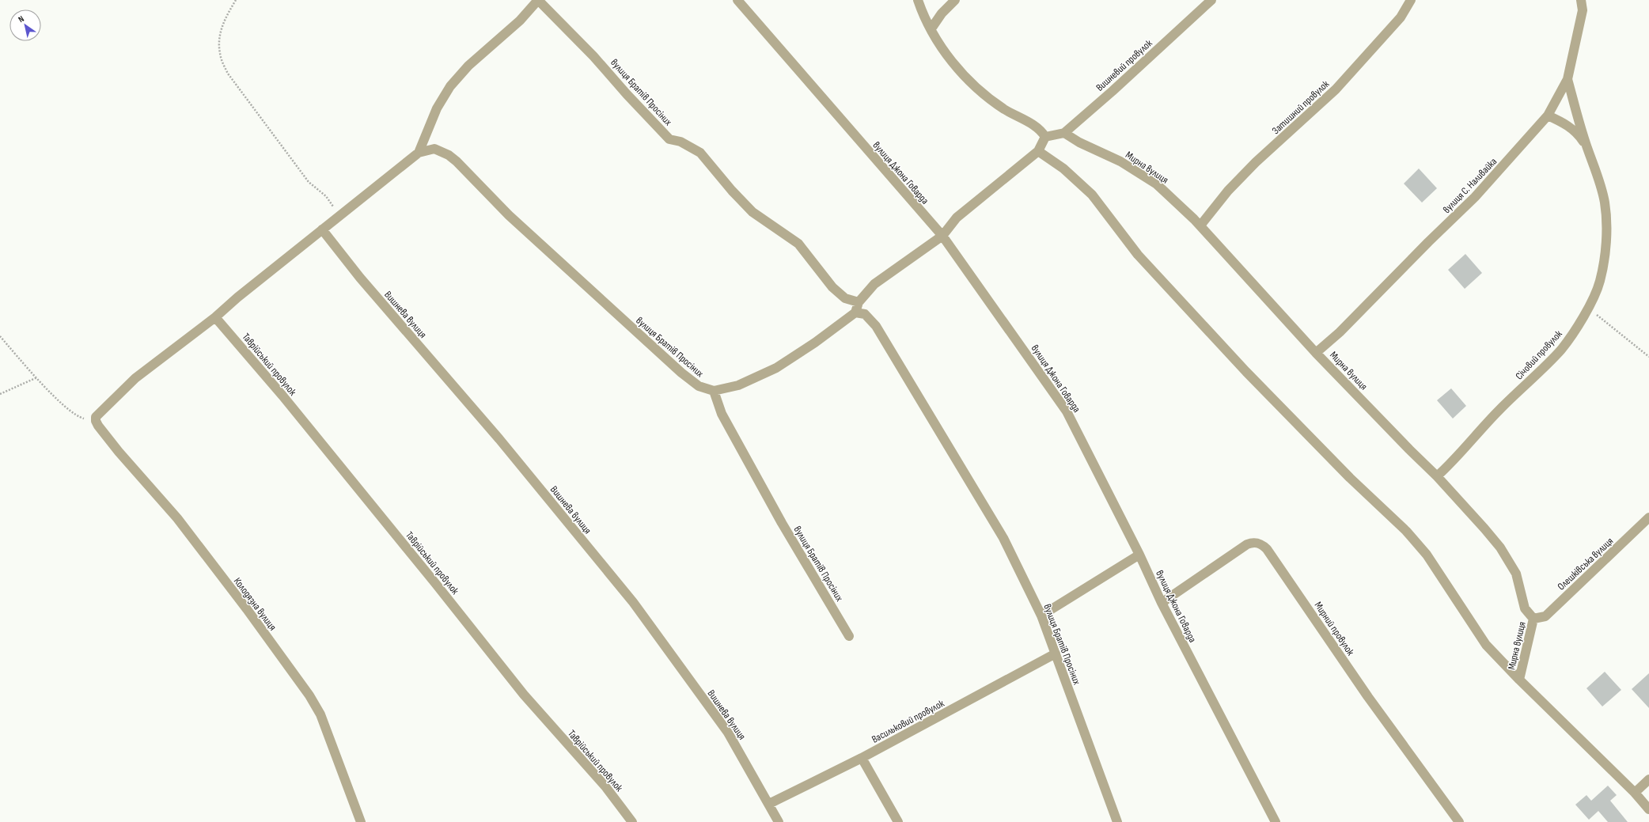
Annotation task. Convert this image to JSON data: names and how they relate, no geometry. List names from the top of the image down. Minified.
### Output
{"streets":{"street":["Вишневий провулок","вулиця Братів Просіних","Затишний провулок","Мирна вулиця","вулиця Джона Говарда","вулиця С. Наливайка","Вишнева вулиця","Січовий провулок","Таврійський провулок","Олешківська вулиця","Колодязна вулиця","Мирний провулок","Васильковий провулок"]},"crossings":[["Вишневий провулок","Мирна вулиця"],["вулиця Братів Просіних","Васильковий провулок"],["Затишний провулок","Мирна вулиця"],["Мирна вулиця","вулиця С. Наливайка"],["Мирна вулиця","Січовий провулок"],["Мирна вулиця","Олешківська вулиця"],["вулиця Джона Говарда","Мирний провулок"],["вулиця С. Наливайка","Січовий провулок"],["Вишнева вулиця","Васильковий провулок"]],"north":"top left"}
